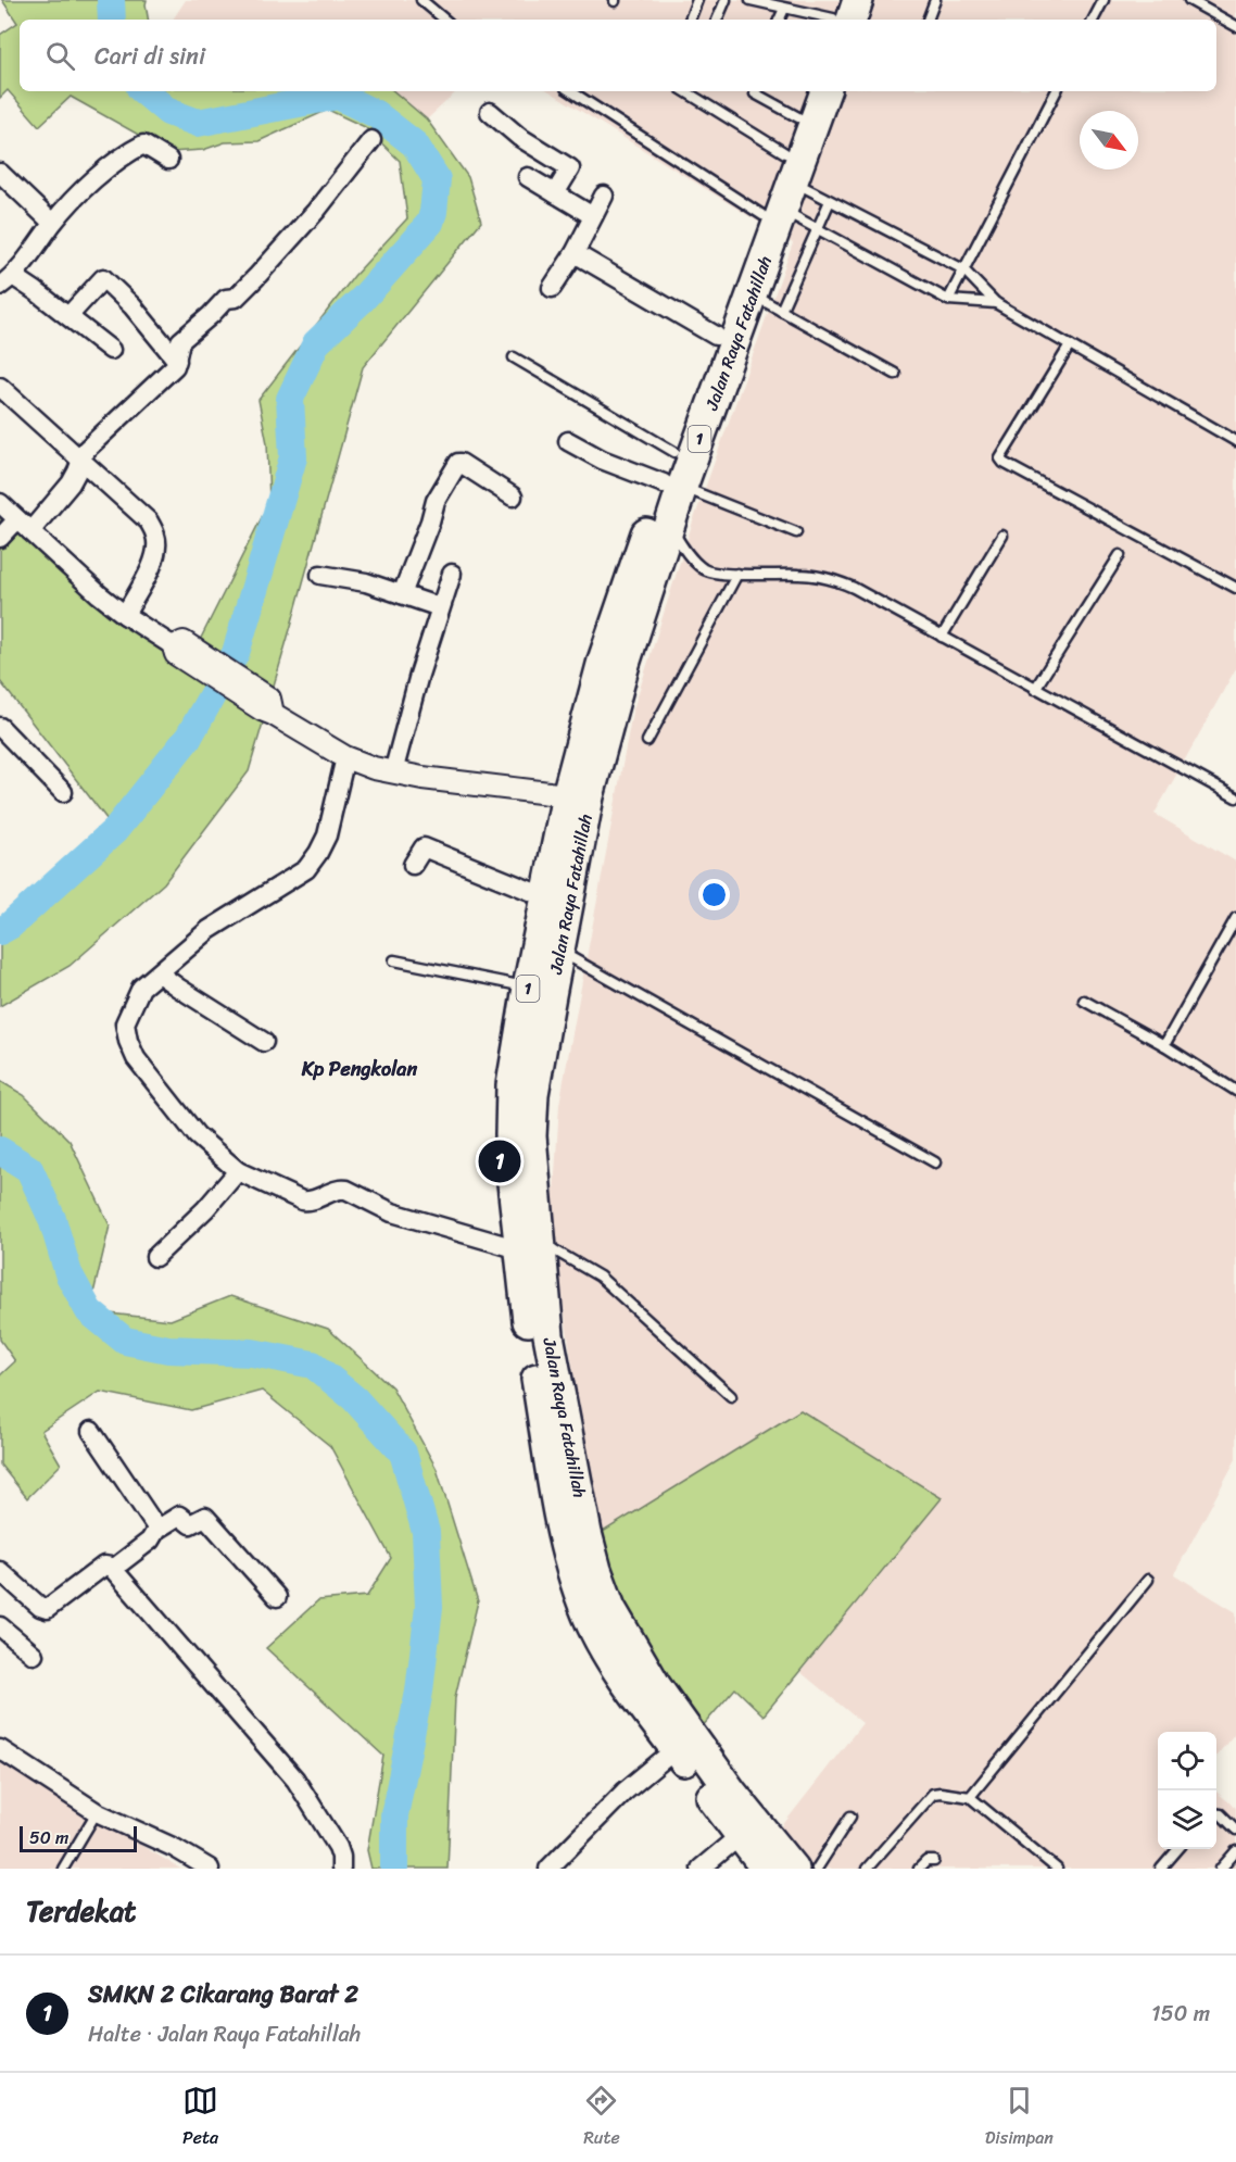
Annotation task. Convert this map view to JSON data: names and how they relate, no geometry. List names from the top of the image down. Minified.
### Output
{"streets":{"highway":["Jalan Raya Fatahillah","1"]},"districts":["Kp Pengkolan"],"scale_bar":"50 m","north":"bottom right","page":{"search":"Cari di sini","pins":"1","scale":"50 m","heading":"Terdekat","list":[{"mark":"1","name":"SMKN 2 Cikarang Barat 2","note":"Halte · Jalan Raya Fatahillah","value":"150 m"}],"nav":["Peta","Rute","Disimpan"]}}
